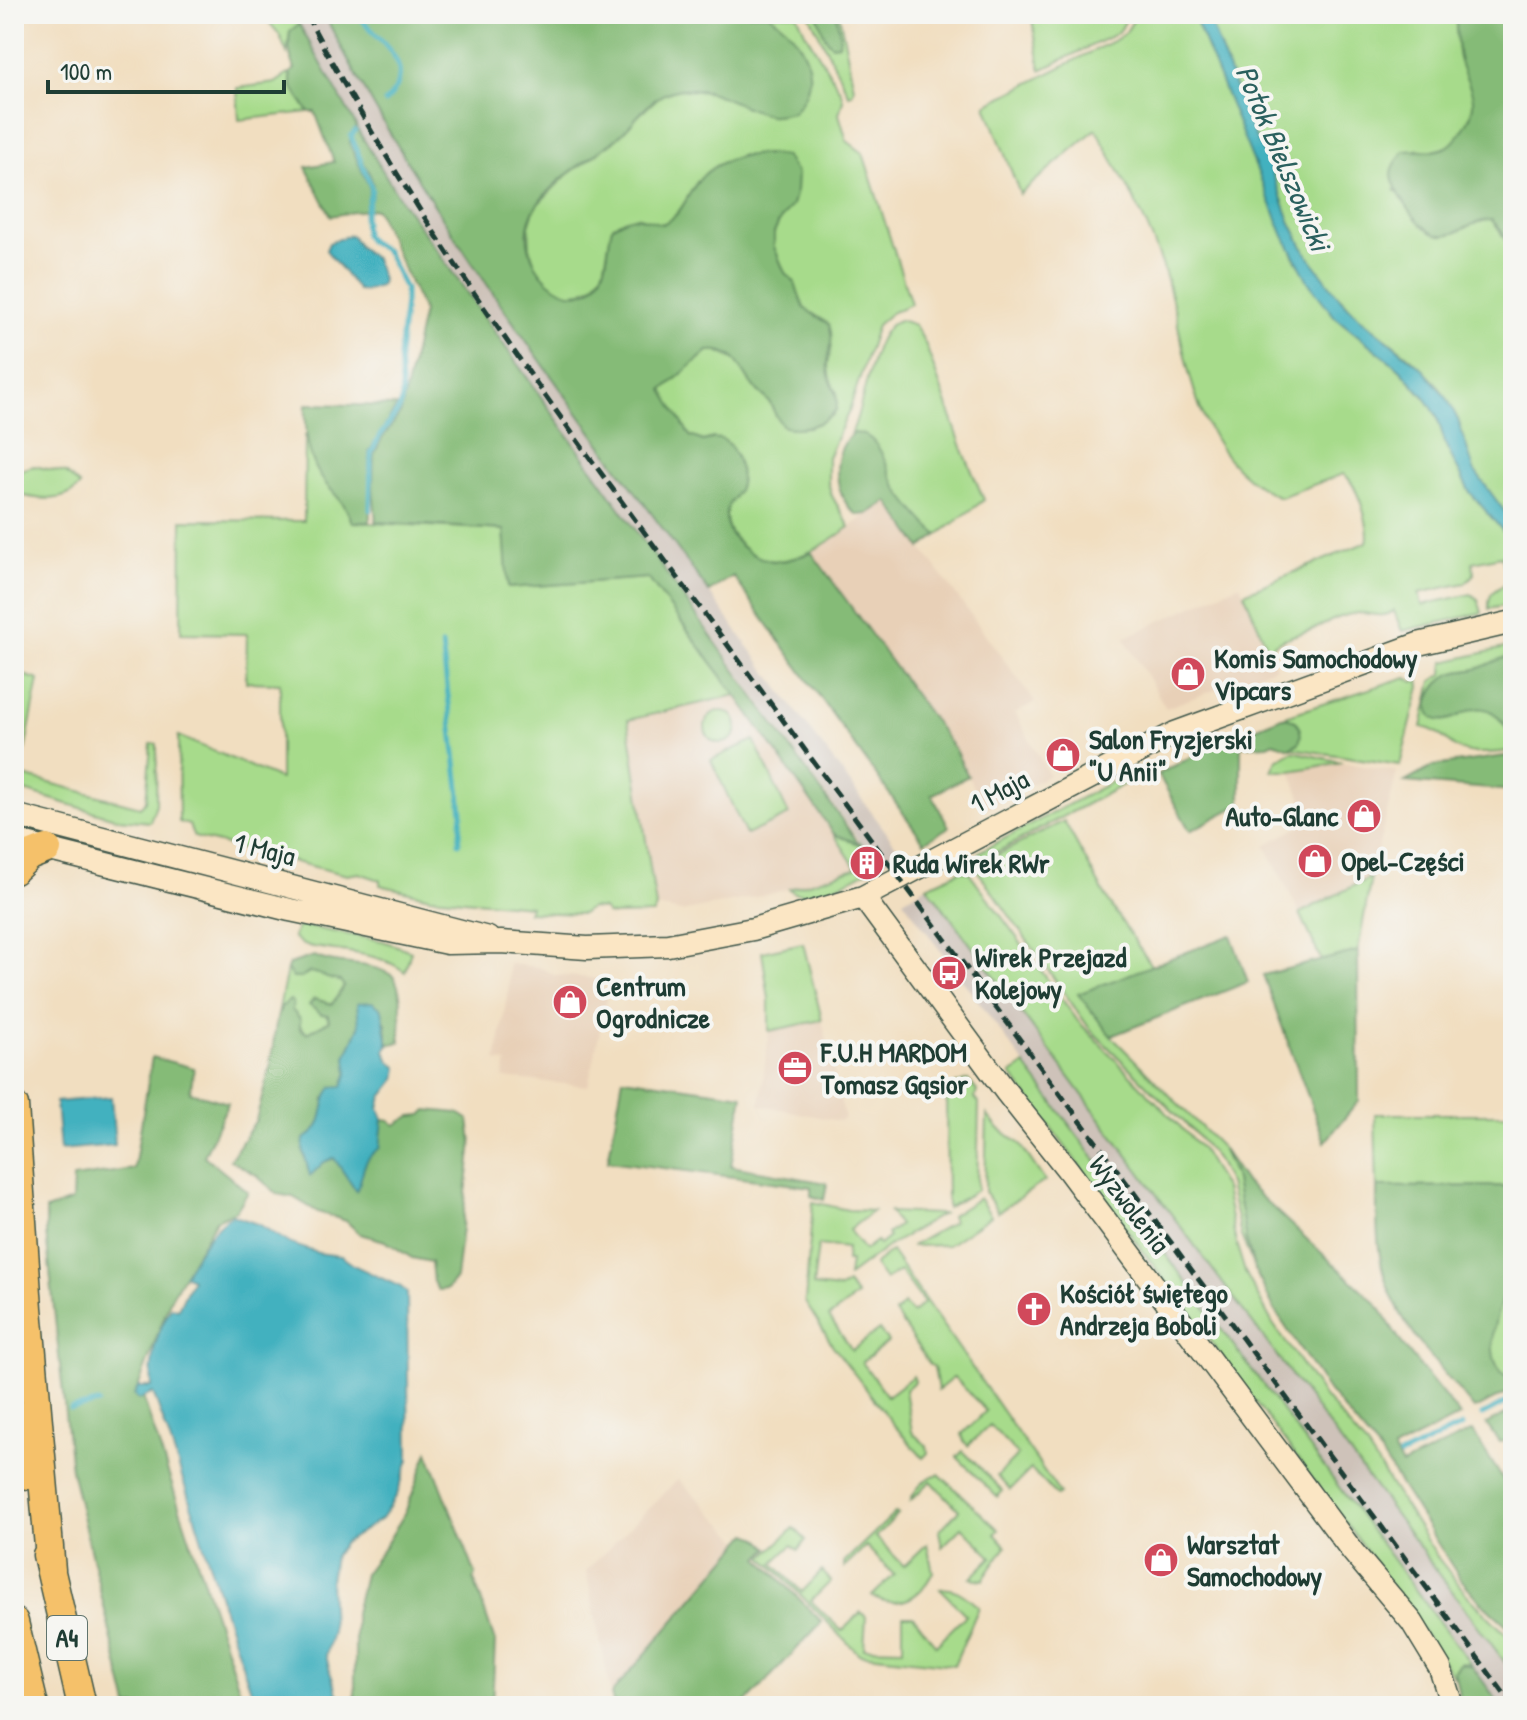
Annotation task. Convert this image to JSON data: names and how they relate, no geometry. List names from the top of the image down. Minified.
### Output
{"streets":{"highway":["A4"],"main road":["1 Maja","Wyzwolenia"]},"crossings":[["1 Maja","Wyzwolenia"]],"water":["Potok Bielszowicki"],"places":{"shop":["Komis Samochodowy Vipcars","Salon Fryzjerski \"U Anii\"","Auto-Glanc","Opel-Części","Centrum Ogrodnicze","Warsztat Samochodowy"],"building":["Ruda Wirek RWr"],"bus stop":["Wirek Przejazd Kolejowy"],"office":["F.U.H MARDOM Tomasz Gąsior"],"church":["Kościół świętego Andrzeja Boboli"]},"scale_bar":"100 m"}
